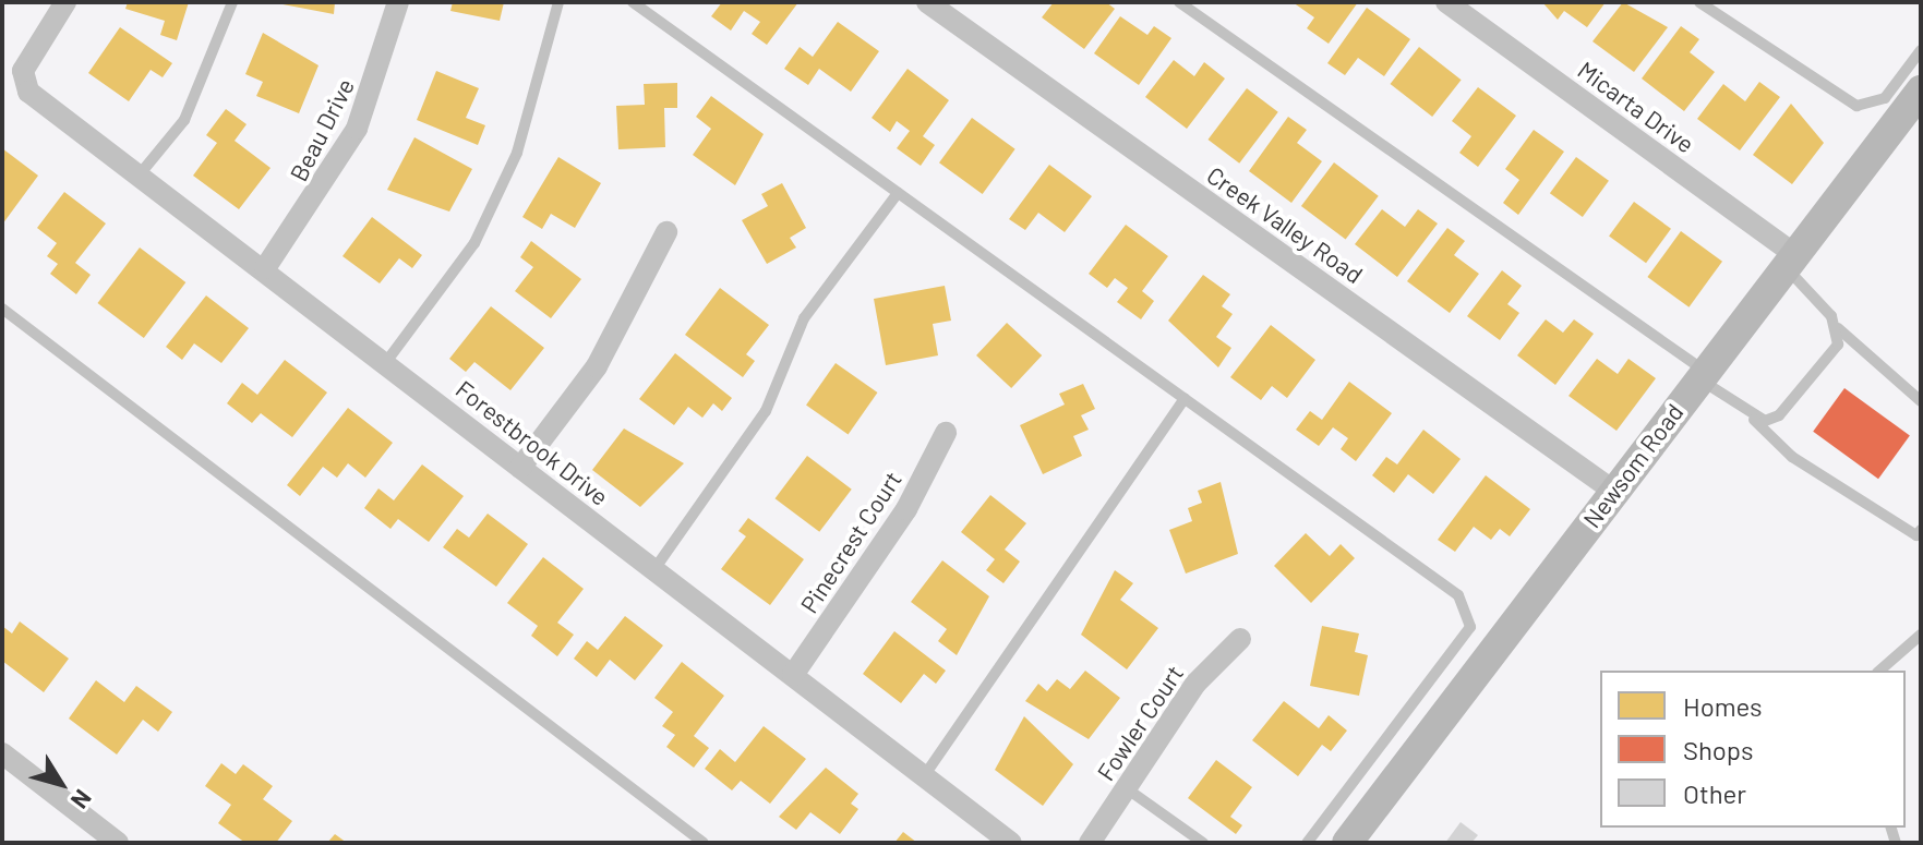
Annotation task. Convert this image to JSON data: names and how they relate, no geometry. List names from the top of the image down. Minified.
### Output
{"streets":{"street":["Micarta Drive","Beau Drive","Creek Valley Road","Forestbrook Drive","Newsom Road","Pinecrest Court","Fowler Court"]},"crossings":[["Micarta Drive","Newsom Road"],["Beau Drive","Forestbrook Drive"],["Creek Valley Road","Newsom Road"],["Forestbrook Drive","Pinecrest Court"]],"legend":["Homes","Shops","Other"],"north":"bottom right"}
